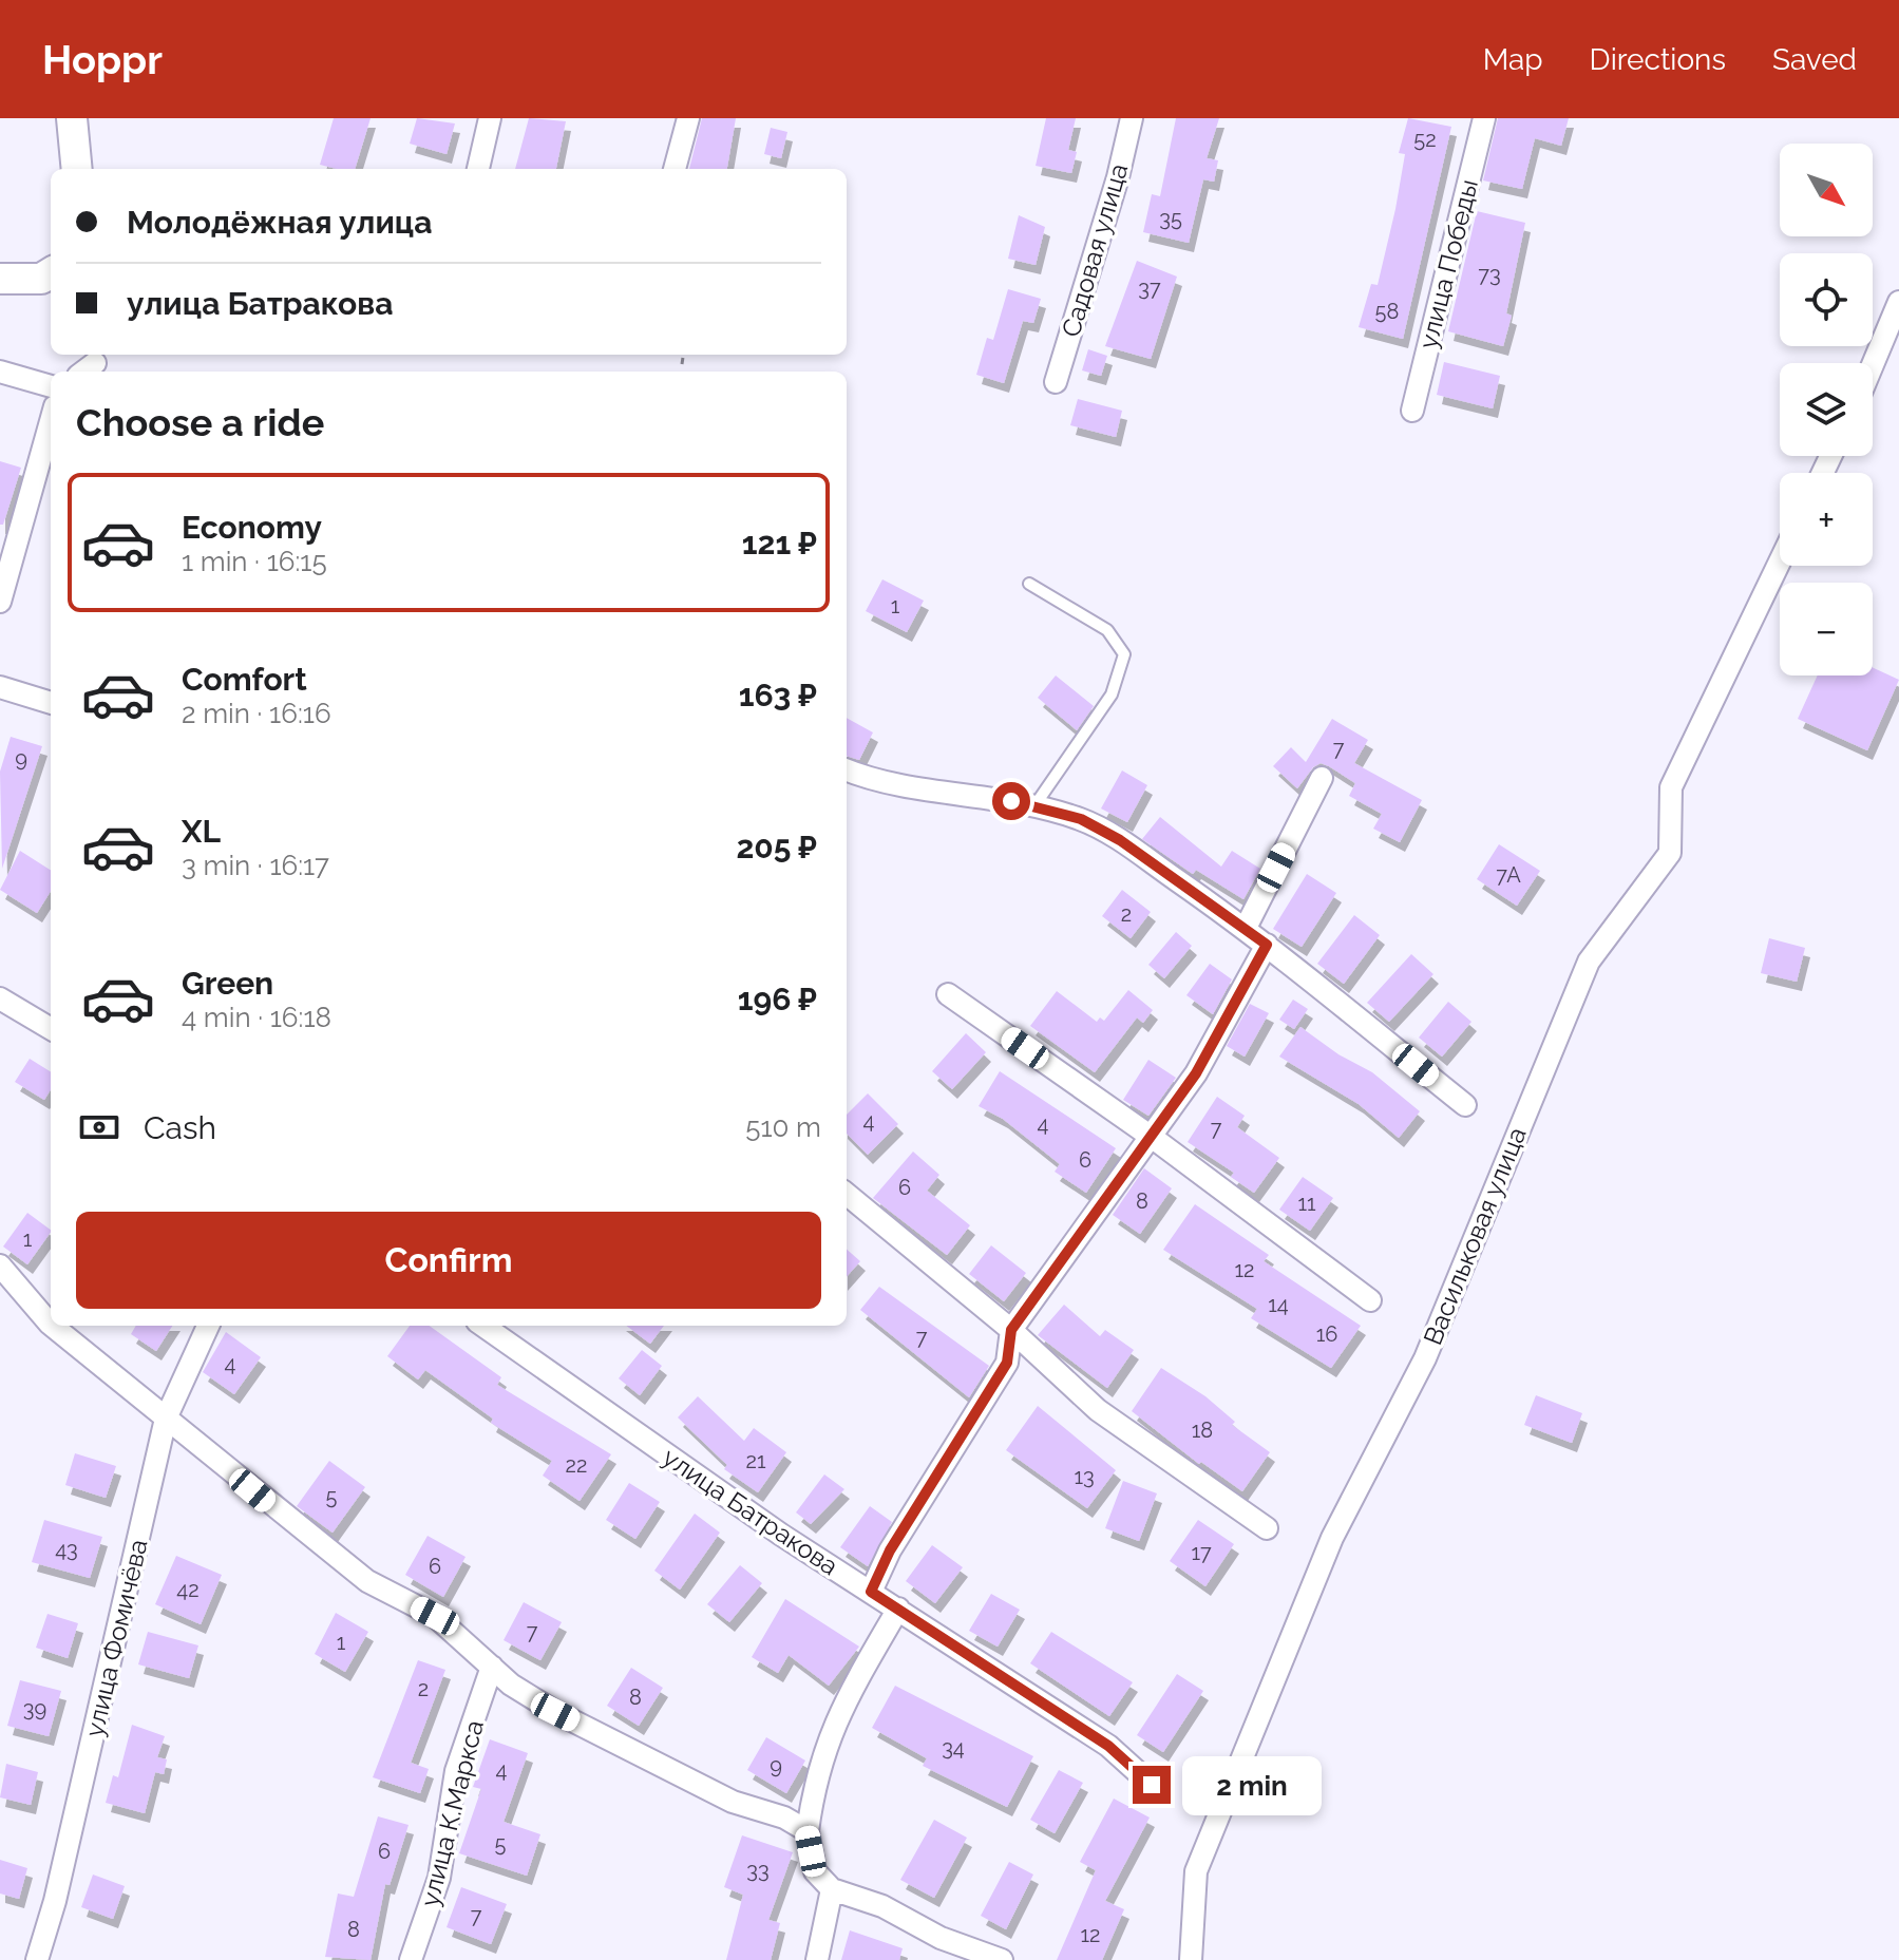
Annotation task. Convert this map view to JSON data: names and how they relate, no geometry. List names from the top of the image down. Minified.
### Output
{"streets":{"street":["Садовая улица","улица Победы","Васильковая улица","улица Батракова","улица Фомичёва","улица К.Маркса"]},"house_numbers":["52","35","73","37","58","1","7","9","7А","2","4","4","7","6","6","8","11","1","12","14","16","7","4","18","21","22","13","5","43","17","6","42","7","1","2","8","39","34","9","4","5","6","33","7","8","12"],"north":"bottom right","page":{"header":"Hoppr","nav":["Map","Directions","Saved"],"map_buttons":["+","−"],"banner":["Молодёжная улица","улица Батракова"],"heading":"Choose a ride","list":[{"name":"Economy","note":"1 min · 16:15","value":"121 ₽"},{"name":"Comfort","note":"2 min · 16:16","value":"163 ₽"},{"name":"XL","note":"3 min · 16:17","value":"205 ₽"},{"name":"Green","note":"4 min · 16:18","value":"196 ₽"}],"pay":["Cash","510 m"],"buttons":"Confirm","bubble":"2 min"}}
